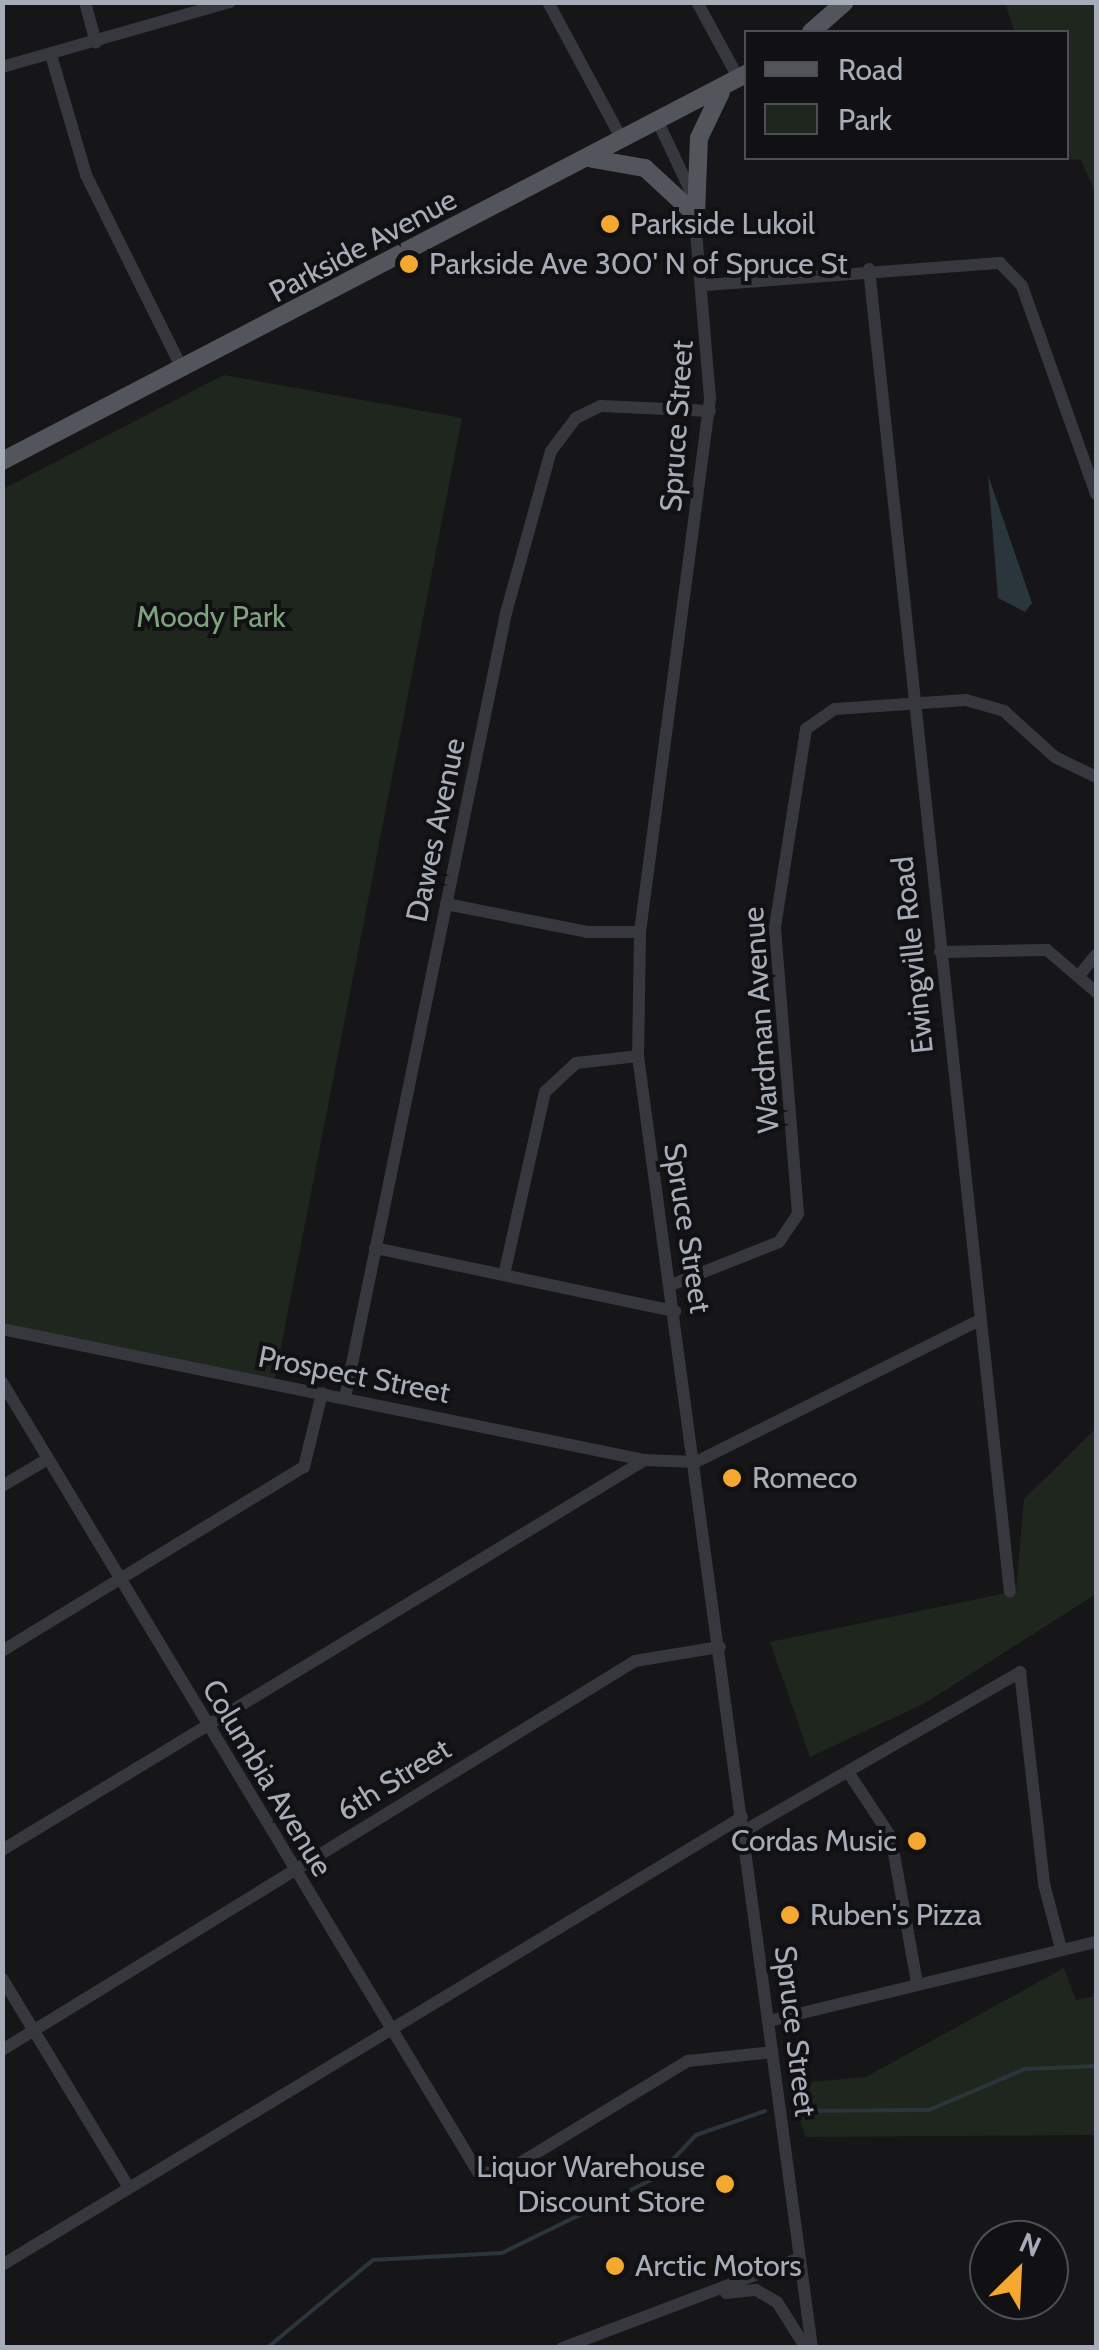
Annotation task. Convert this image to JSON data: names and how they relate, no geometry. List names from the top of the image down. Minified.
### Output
{"streets":{"main road":["Parkside Avenue"],"street":["Spruce Street","Dawes Avenue","Ewingville Road","Wardman Avenue","Prospect Street","Columbia Avenue","6th Street"]},"crossings":[["Parkside Avenue","Spruce Street"],["Spruce Street","Dawes Avenue"],["Spruce Street","Wardman Avenue"],["Spruce Street","Prospect Street"],["Spruce Street","Columbia Avenue"],["Spruce Street","6th Street"],["Dawes Avenue","Prospect Street"],["Ewingville Road","Wardman Avenue"],["Columbia Avenue","6th Street"]],"parks":["Moody Park"],"places":["Parkside Lukoil","Parkside Ave 300' N of Spruce St","Romeco","Cordas Music","Ruben's Pizza","Liquor Warehouse Discount Store","Arctic Motors"],"legend":["Road","Park"],"north":"top right"}
